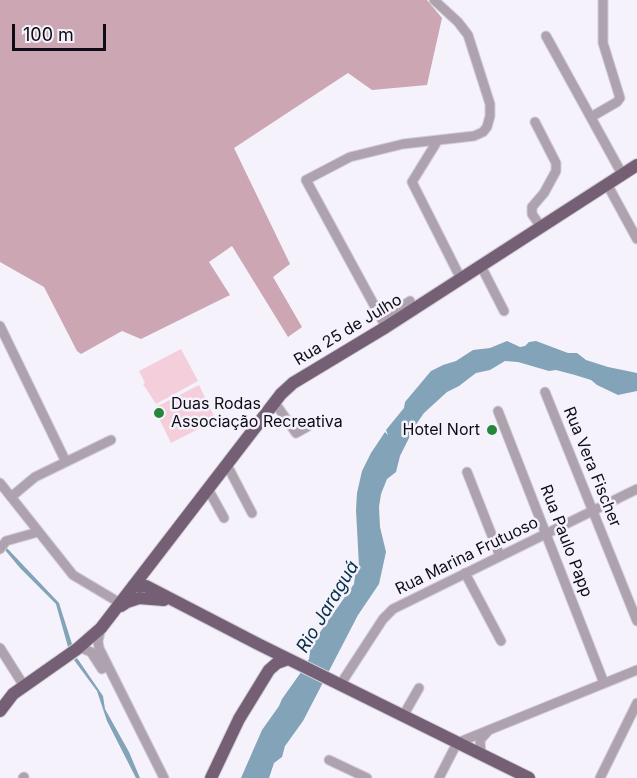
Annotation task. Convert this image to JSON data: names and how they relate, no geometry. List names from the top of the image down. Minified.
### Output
{"streets":{"main road":["Rua 25 de Julho"],"street":["Rua Vera Fischer","Rua Paulo Papp","Rua Marina Frutuoso"]},"crossings":[["Rua Vera Fischer","Rua Marina Frutuoso"],["Rua Paulo Papp","Rua Marina Frutuoso"]],"water":["Rio Jaraguá"],"places":["Duas Rodas Associação Recreativa","Hotel Nort"],"scale_bar":"100 m"}
